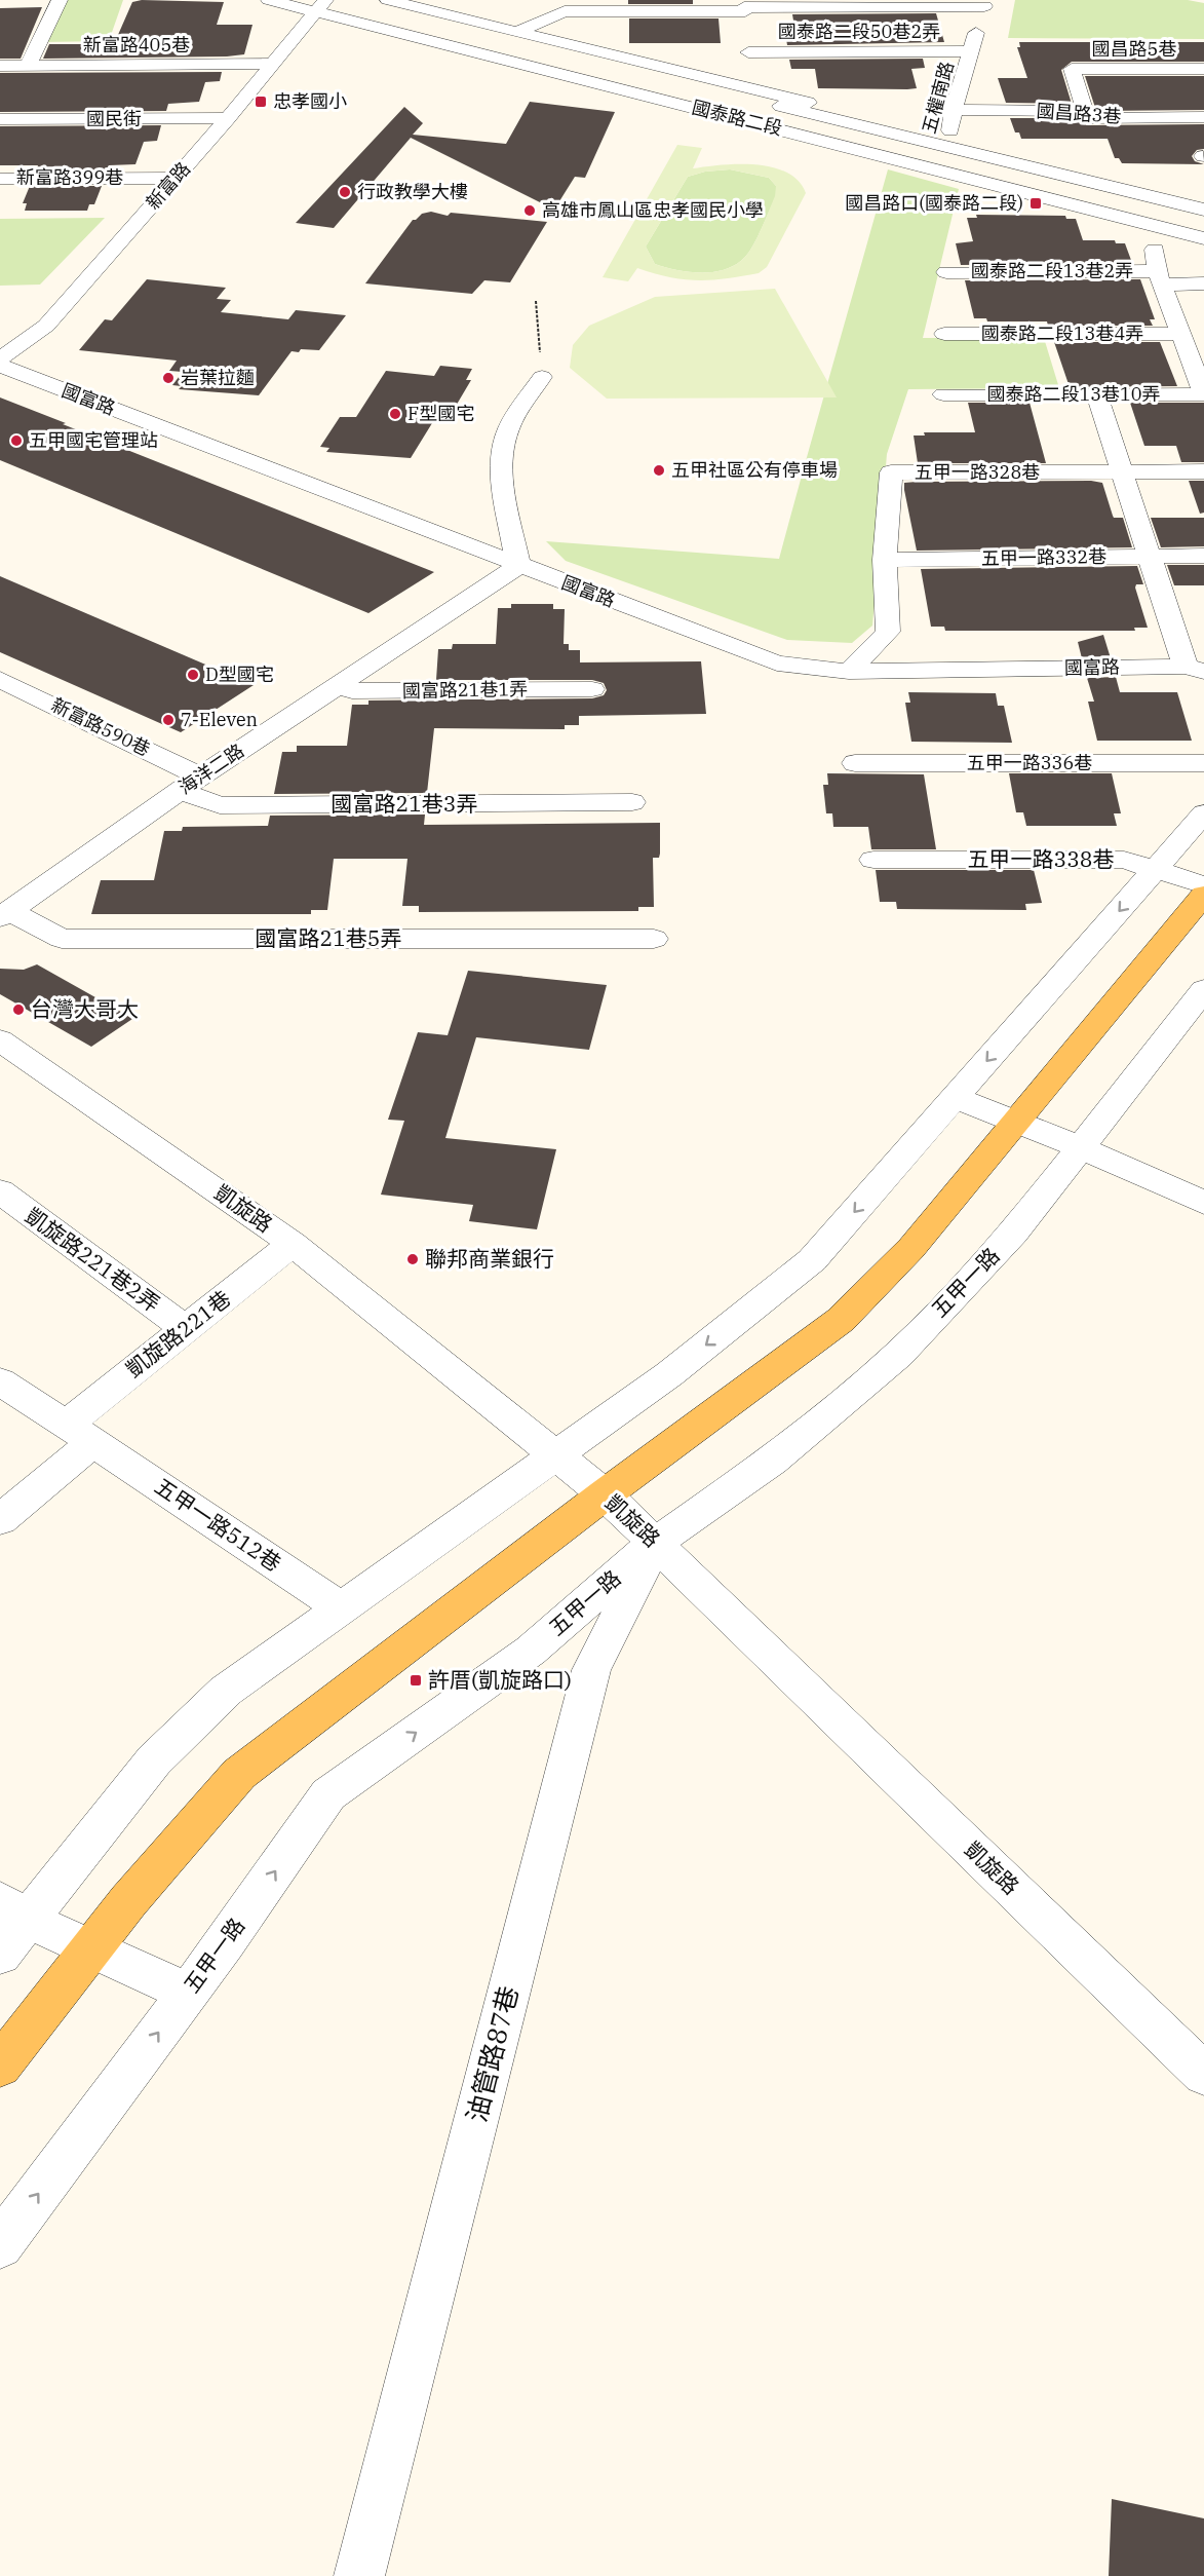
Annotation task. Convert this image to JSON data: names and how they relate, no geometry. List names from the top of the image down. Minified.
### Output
{"streets":{"street":["國泰路二段50巷2弄","新富路405巷","國昌路5巷","五權南路","國昌路3巷","國泰路二段","國民街","新富路399巷","新富路","國泰路二段13巷2弄","國泰路二段13巷4弄","國泰路二段13巷10弄","國富路","五甲一路328巷","五甲一路332巷","國富路21巷1弄","新富路590巷","五甲一路336巷","海洋二路","國富路21巷3弄","五甲一路338巷","國富路21巷5弄","凱旋路","凱旋路221巷2弄","五甲一路","凱旋路221巷","五甲一路512巷","油管路87巷"]},"crossings":[["國泰路二段50巷2弄","五權南路"],["新富路405巷","新富路"],["國昌路5巷","國昌路3巷"],["五權南路","國昌路3巷"],["五權南路","國泰路二段"],["國泰路二段","新富路"],["國民街","新富路"],["新富路399巷","新富路"],["國富路","五甲一路328巷"],["國富路","海洋二路"],["五甲一路328巷","五甲一路332巷"],["國富路21巷1弄","海洋二路"],["新富路590巷","海洋二路"],["新富路590巷","國富路21巷3弄"],["海洋二路","國富路21巷3弄"],["海洋二路","國富路21巷5弄"],["凱旋路","五甲一路"],["凱旋路","凱旋路221巷"],["凱旋路","油管路87巷"],["凱旋路221巷2弄","凱旋路221巷"],["五甲一路","油管路87巷"],["凱旋路221巷","五甲一路512巷"]],"places":{"transit":["忠孝國小","國昌路口(國泰路二段)","許厝(凱旋路口)"],"other":["行政教學大樓","高雄市鳳山區忠孝國民小學","岩葉拉麵","F型國宅","五甲國宅管理站","五甲社區公有停車場","D型國宅","7-Eleven","台灣大哥大","聯邦商業銀行"]}}
